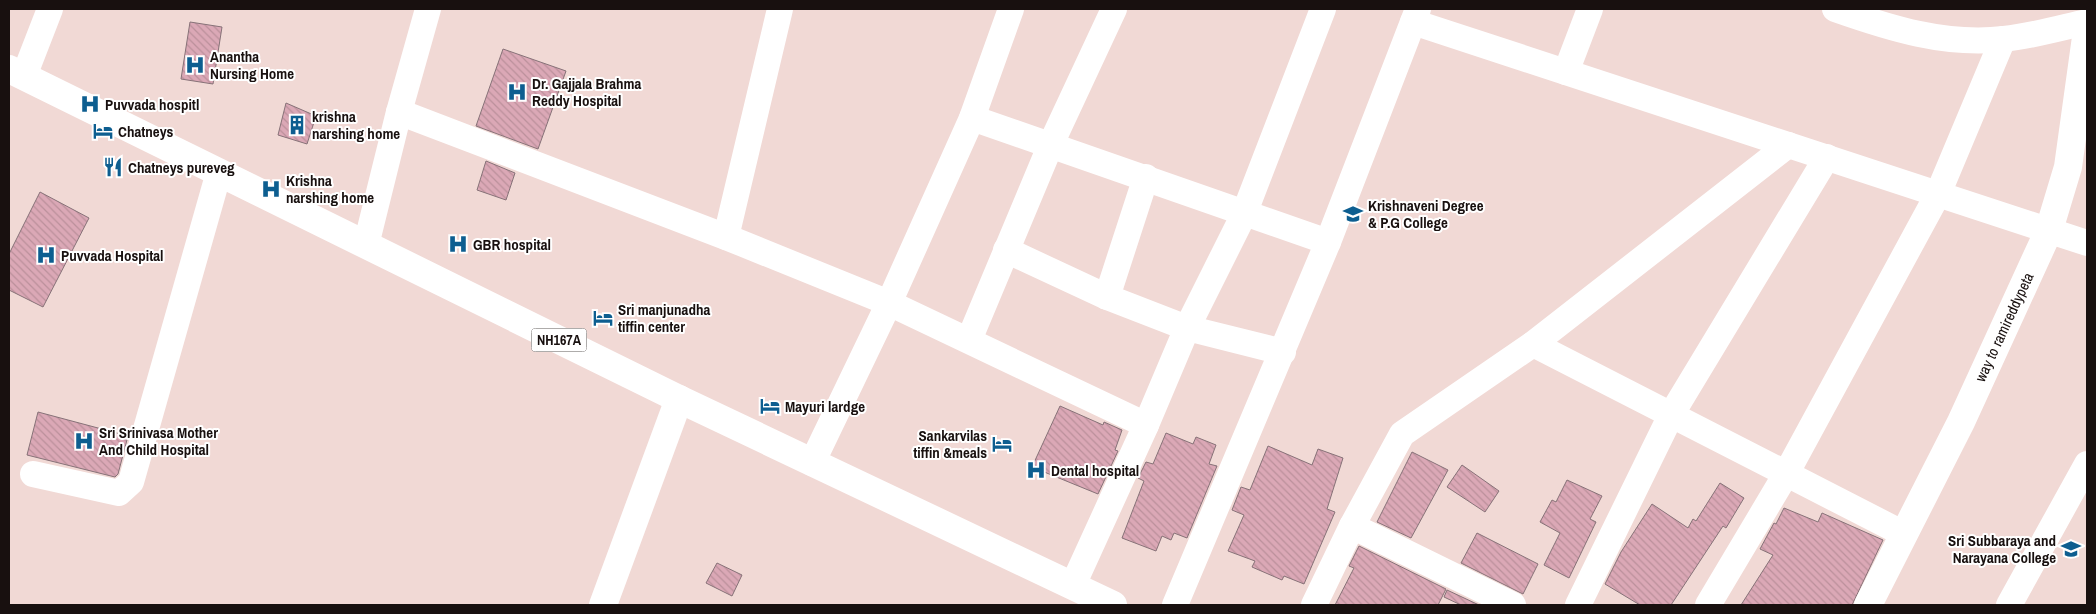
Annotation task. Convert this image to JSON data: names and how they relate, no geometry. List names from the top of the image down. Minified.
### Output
{"streets":{"main road":["way to ramireddypeta","NH167A"]},"places":{"hospital":["Anantha Nursing Home","Dr. Gajjala Brahma Reddy Hospital","Puvvada hospitl","Krishna narshing home","GBR hospital","Puvvada Hospital","Sri Srinivasa Mother And Child Hospital","Dental hospital"],"building":["krishna narshing home"],"hotel":["Chatneys","Sri manjunadha tiffin center","Mayuri lardge","Sankarvilas tiffin &meals"],"restaurant":["Chatneys pureveg"],"school or university":["Krishnaveni Degree & P.G College","Sri Subbaraya and Narayana College"]}}
